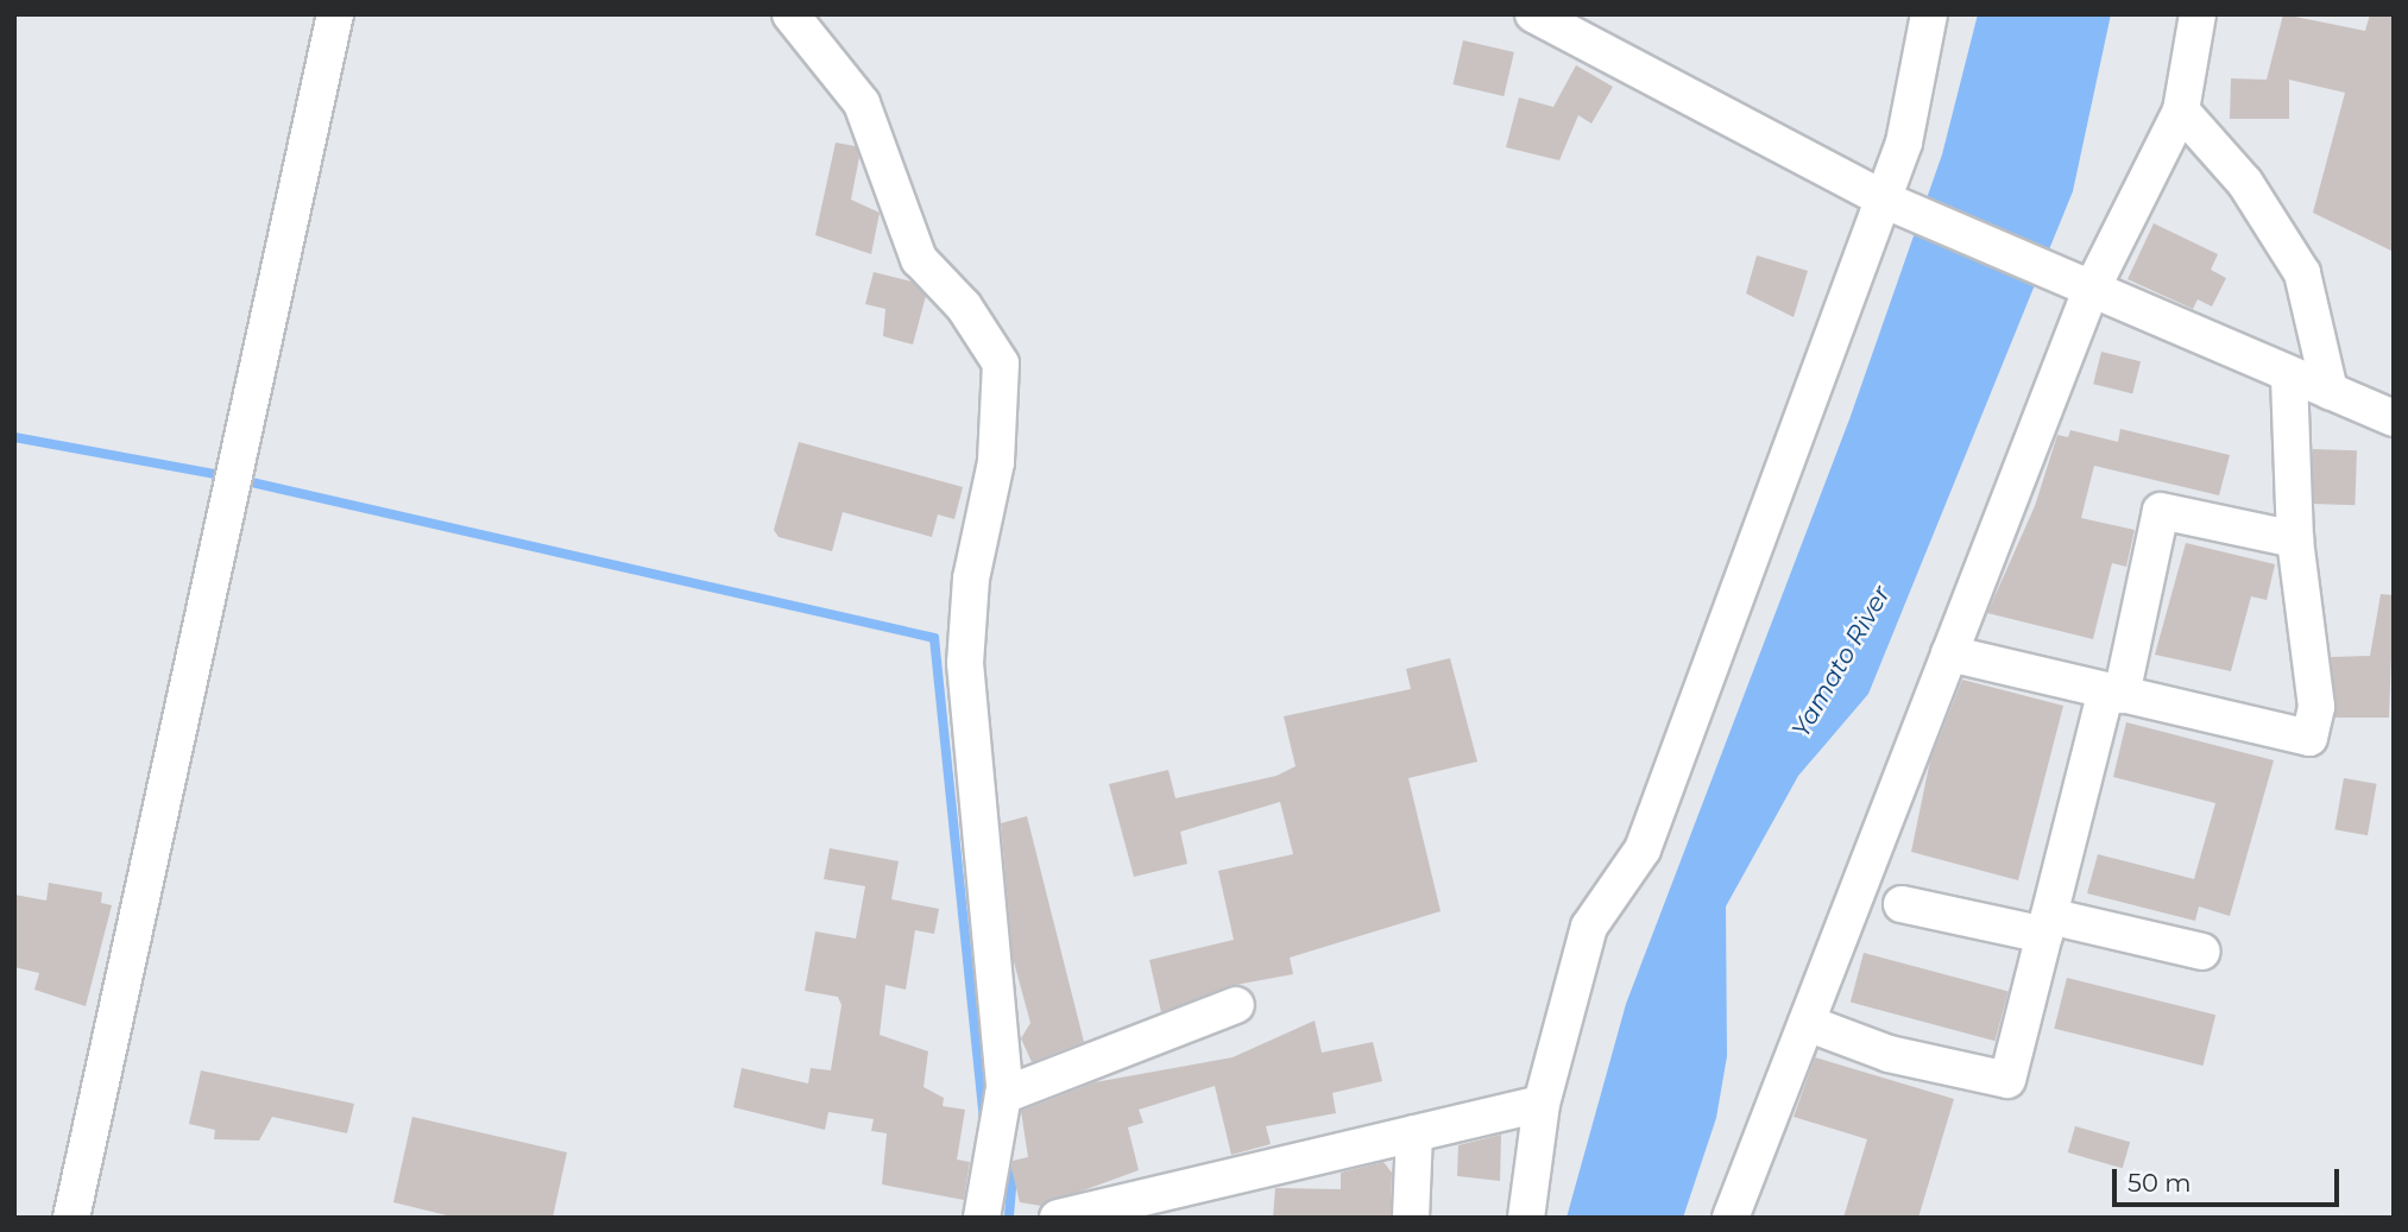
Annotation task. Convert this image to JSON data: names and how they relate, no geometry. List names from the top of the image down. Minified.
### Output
{"water":["Yamato River"],"scale_bar":"50 m"}
